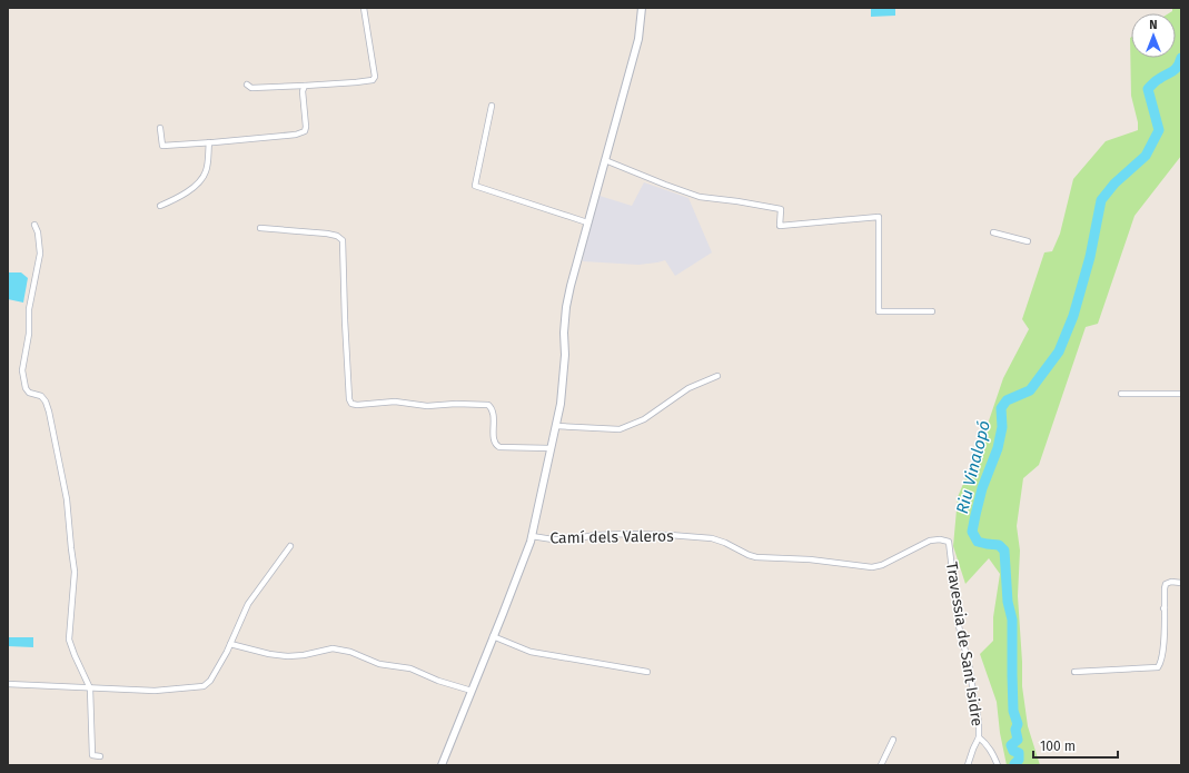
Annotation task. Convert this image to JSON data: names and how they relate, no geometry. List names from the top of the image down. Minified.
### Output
{"streets":{"street":["Camí dels Valeros","Travessia de Sant Isidre"]},"crossings":[["Camí dels Valeros","Travessia de Sant Isidre"]],"water":["Riu Vinalopó"],"scale_bar":"100 m","north":"top"}
